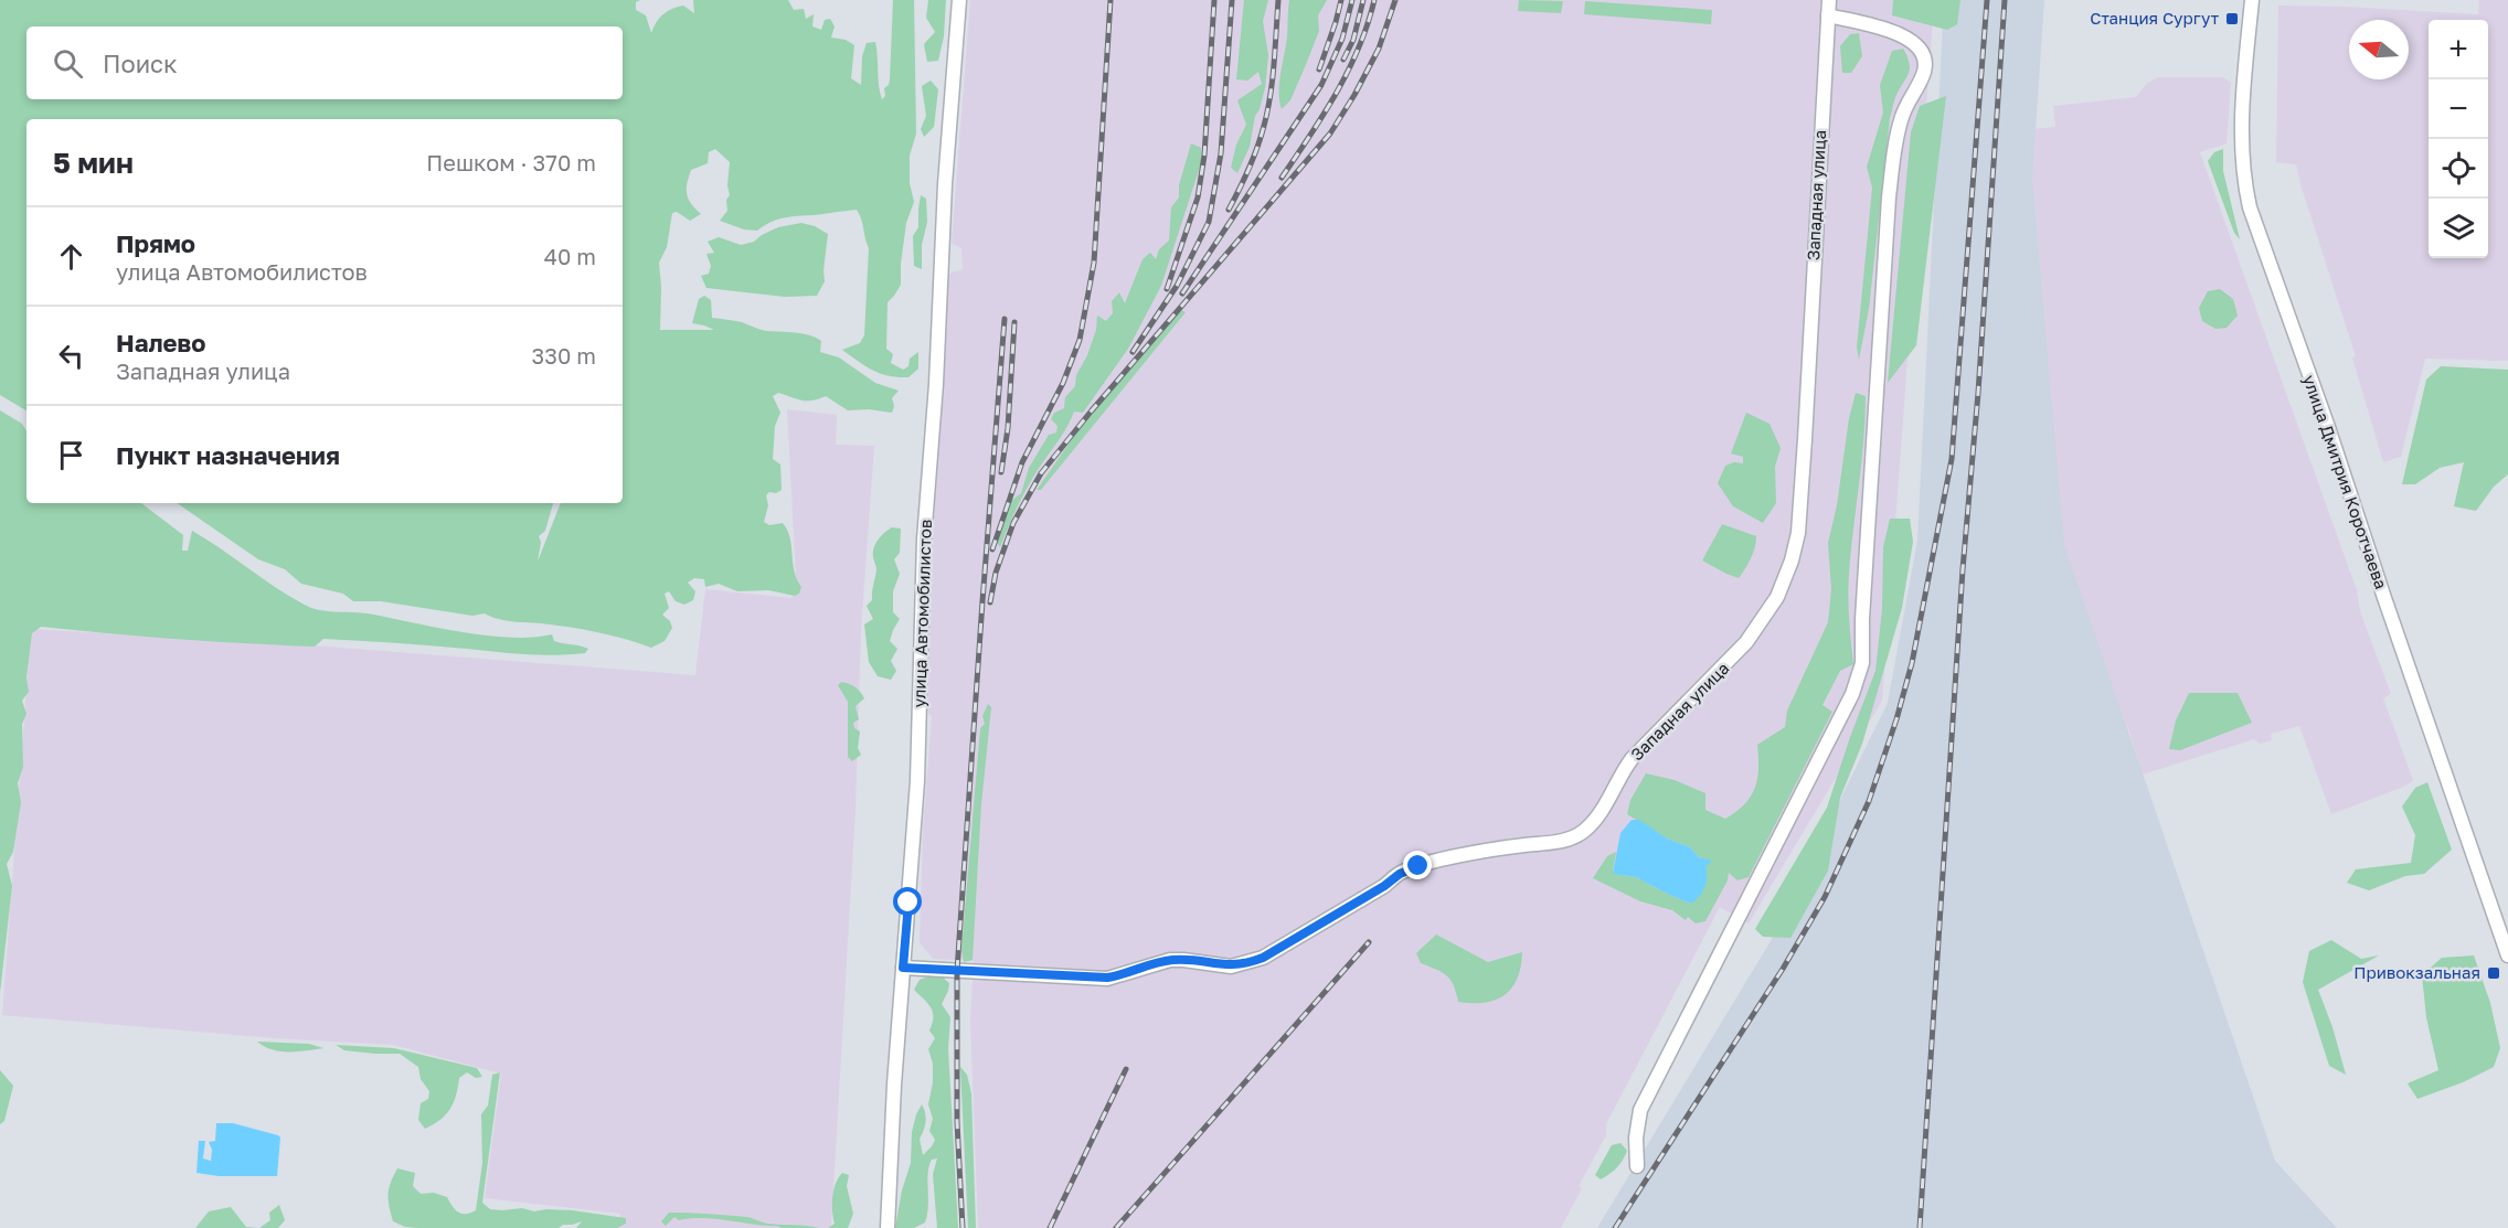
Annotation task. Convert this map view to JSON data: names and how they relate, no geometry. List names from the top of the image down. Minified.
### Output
{"streets":{"street":["Западная улица","улица Дмитрия Коротчаева","улица Автомобилистов"]},"crossings":[["Западная улица","улица Автомобилистов"]],"places":{"transit":["Станция Сургут","Привокзальная"]},"north":"left","page":{"map_buttons":["+","−"],"search":"Поиск","heading":["5 мин","Пешком · 370 m"],"list":[["Прямо","улица Автомобилистов","40 m"],["Налево","Западная улица","330 m"],"Пункт назначения"]}}
